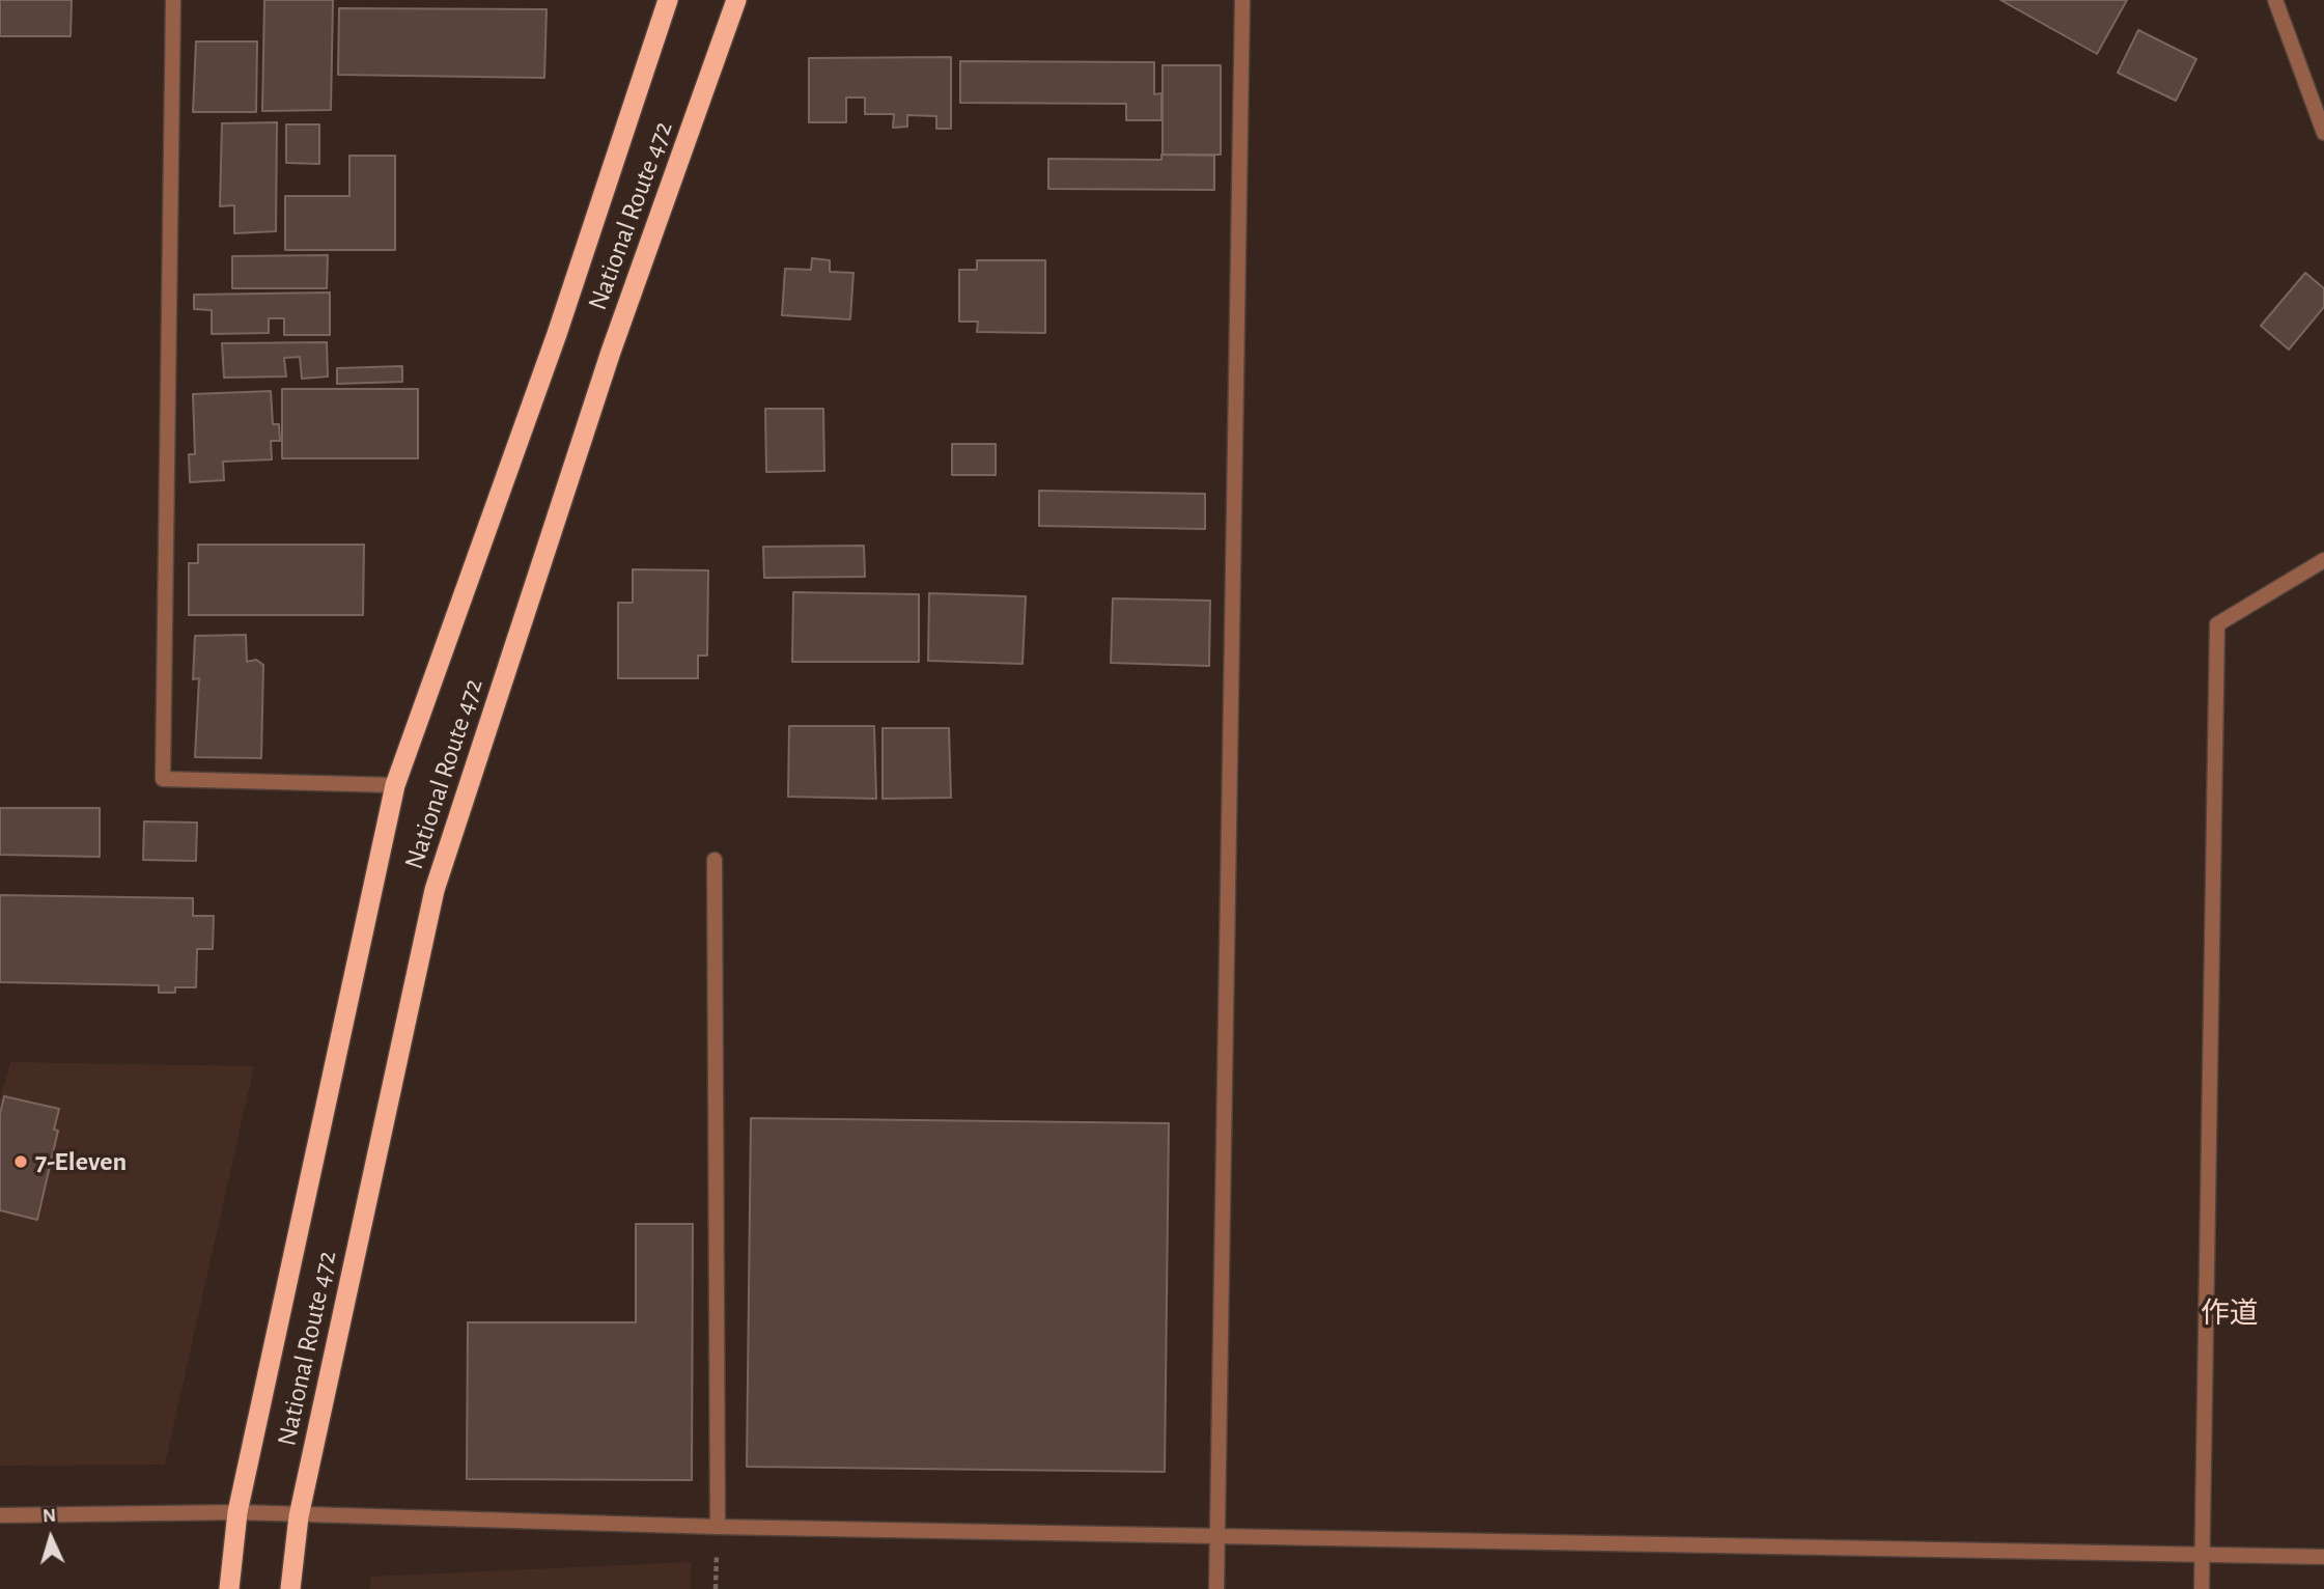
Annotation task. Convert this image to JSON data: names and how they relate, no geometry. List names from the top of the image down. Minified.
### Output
{"streets":{"highway":["National Route 472"]},"districts":["作道"],"places":["7-Eleven"],"north":"top"}
